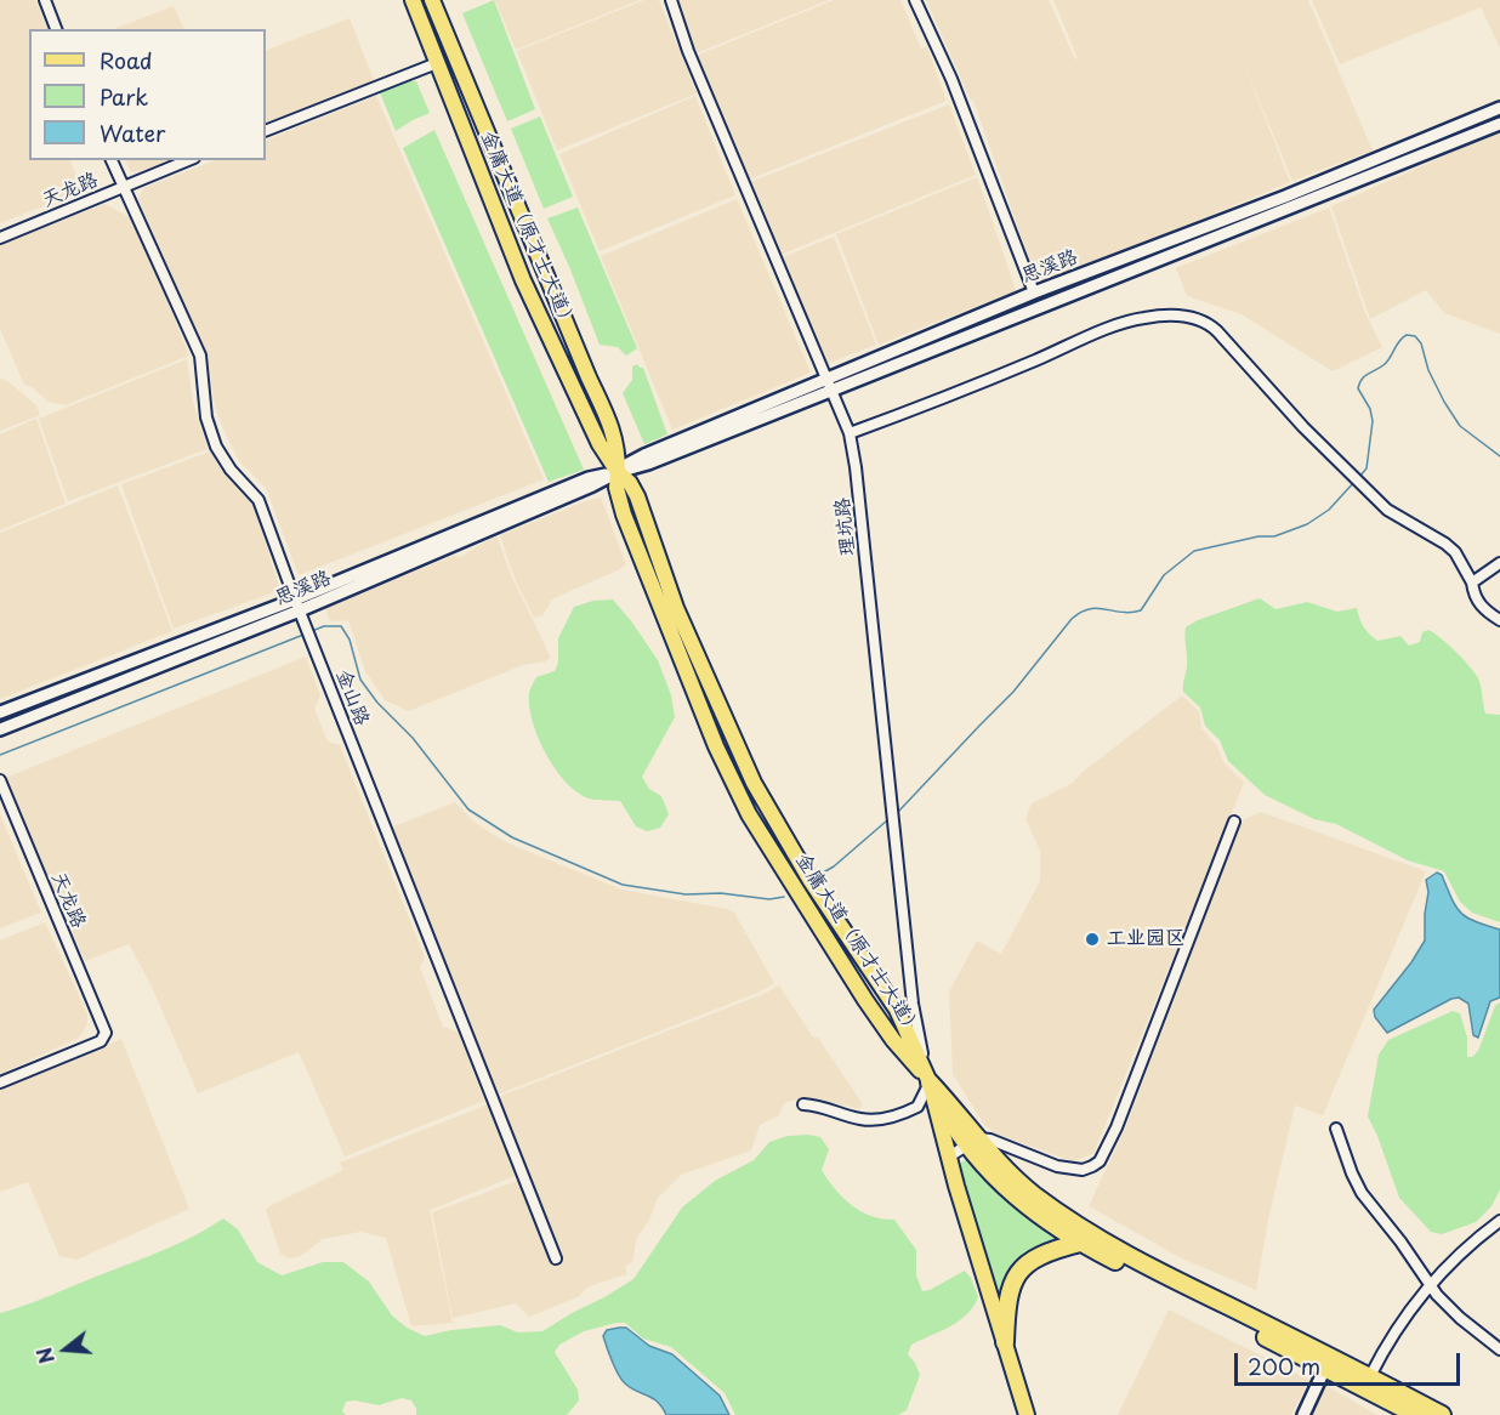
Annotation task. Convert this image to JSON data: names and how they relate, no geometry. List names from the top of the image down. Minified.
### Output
{"streets":{"main road":["金庸大道（原才士大道）"],"street":["天龙路","思溪路","理坑路","金山路"]},"crossings":[["天龙路","金山路"],["金庸大道（原才士大道）","思溪路"],["金庸大道（原才士大道）","理坑路"],["思溪路","理坑路"],["思溪路","金山路"]],"places":["工业园区"],"legend":["Road","Park","Water"],"scale_bar":"200 m","north":"left"}
